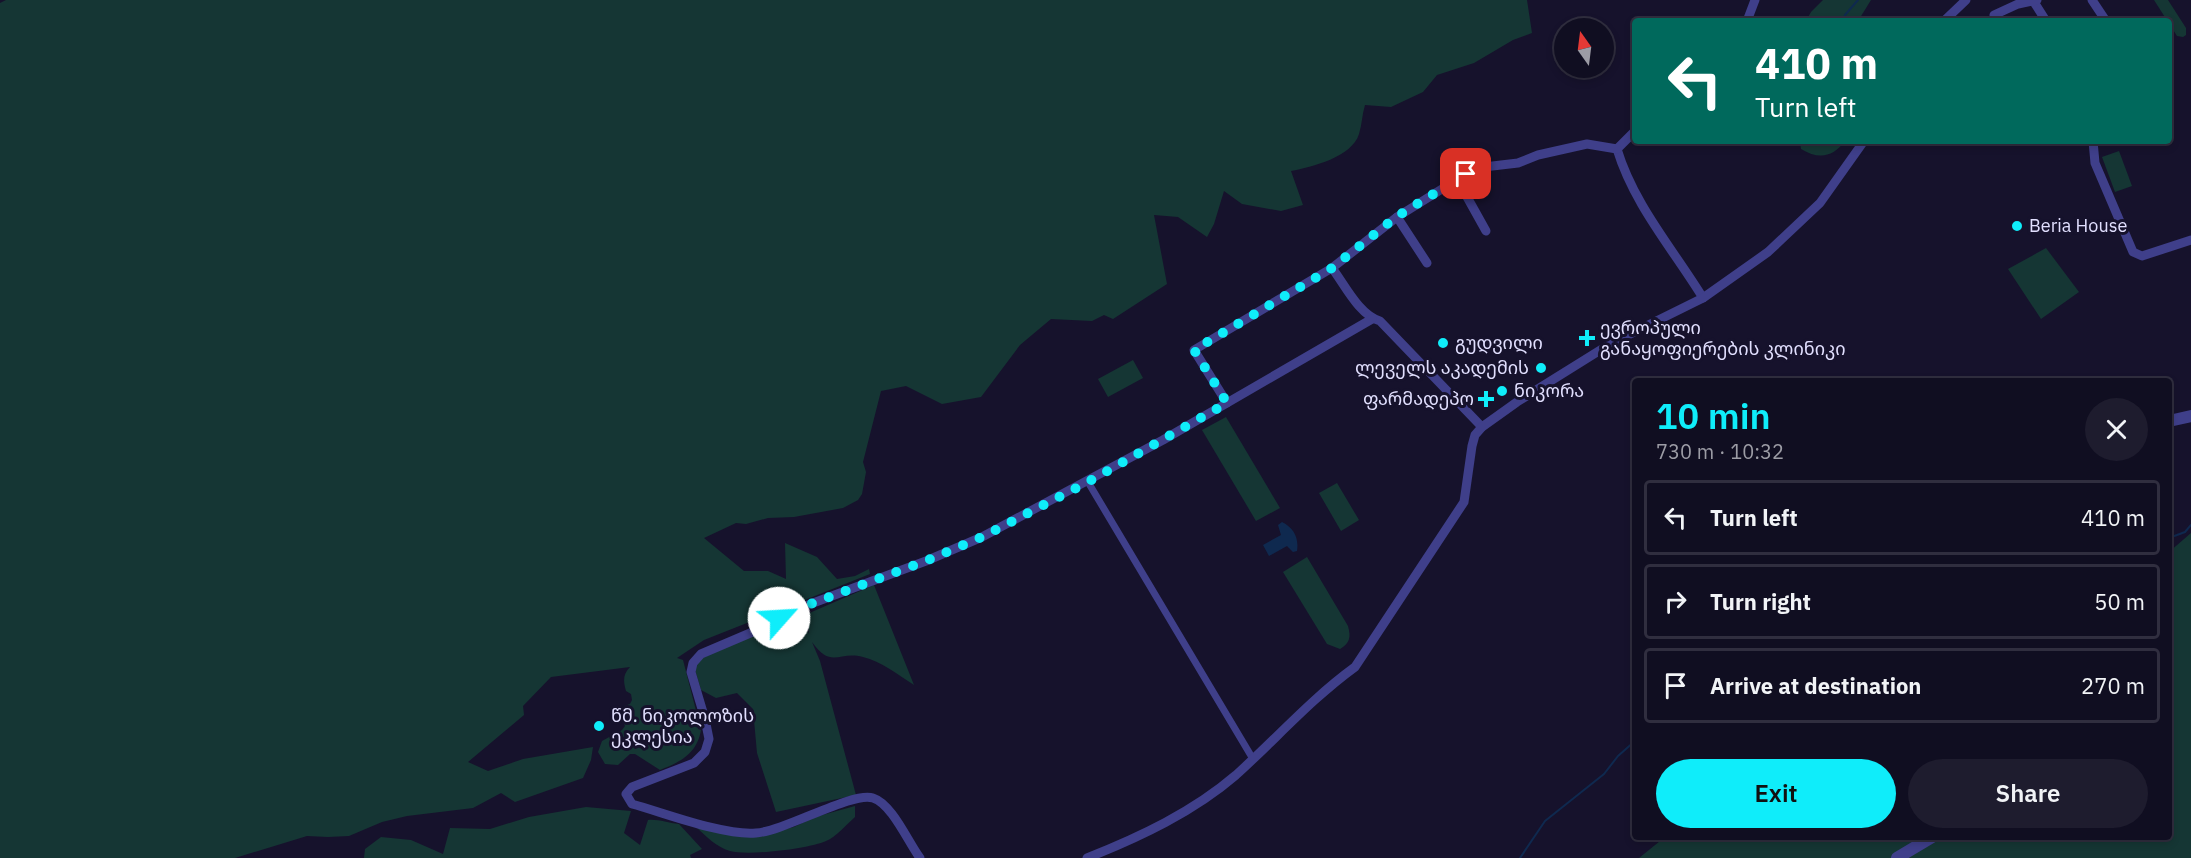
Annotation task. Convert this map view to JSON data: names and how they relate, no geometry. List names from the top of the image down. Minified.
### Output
{"places":{"other":["Beria House","გუდვილი","ლეველს აკადემის","ნიკორა","წმ. ნიკოლოზის ეკლესია"],"health":["ევროპული განაყოფიერების კლინიკი","ფარმადეპო"]},"north":"top","page":{"turn":["410 m","Turn left"],"heading":["10 min","730 m · 10:32"],"list":[{"name":"Turn left","value":"410 m"},{"name":"Turn right","value":"50 m"},{"name":"Arrive at destination","value":"270 m"}],"buttons":["Exit","Share"]}}
